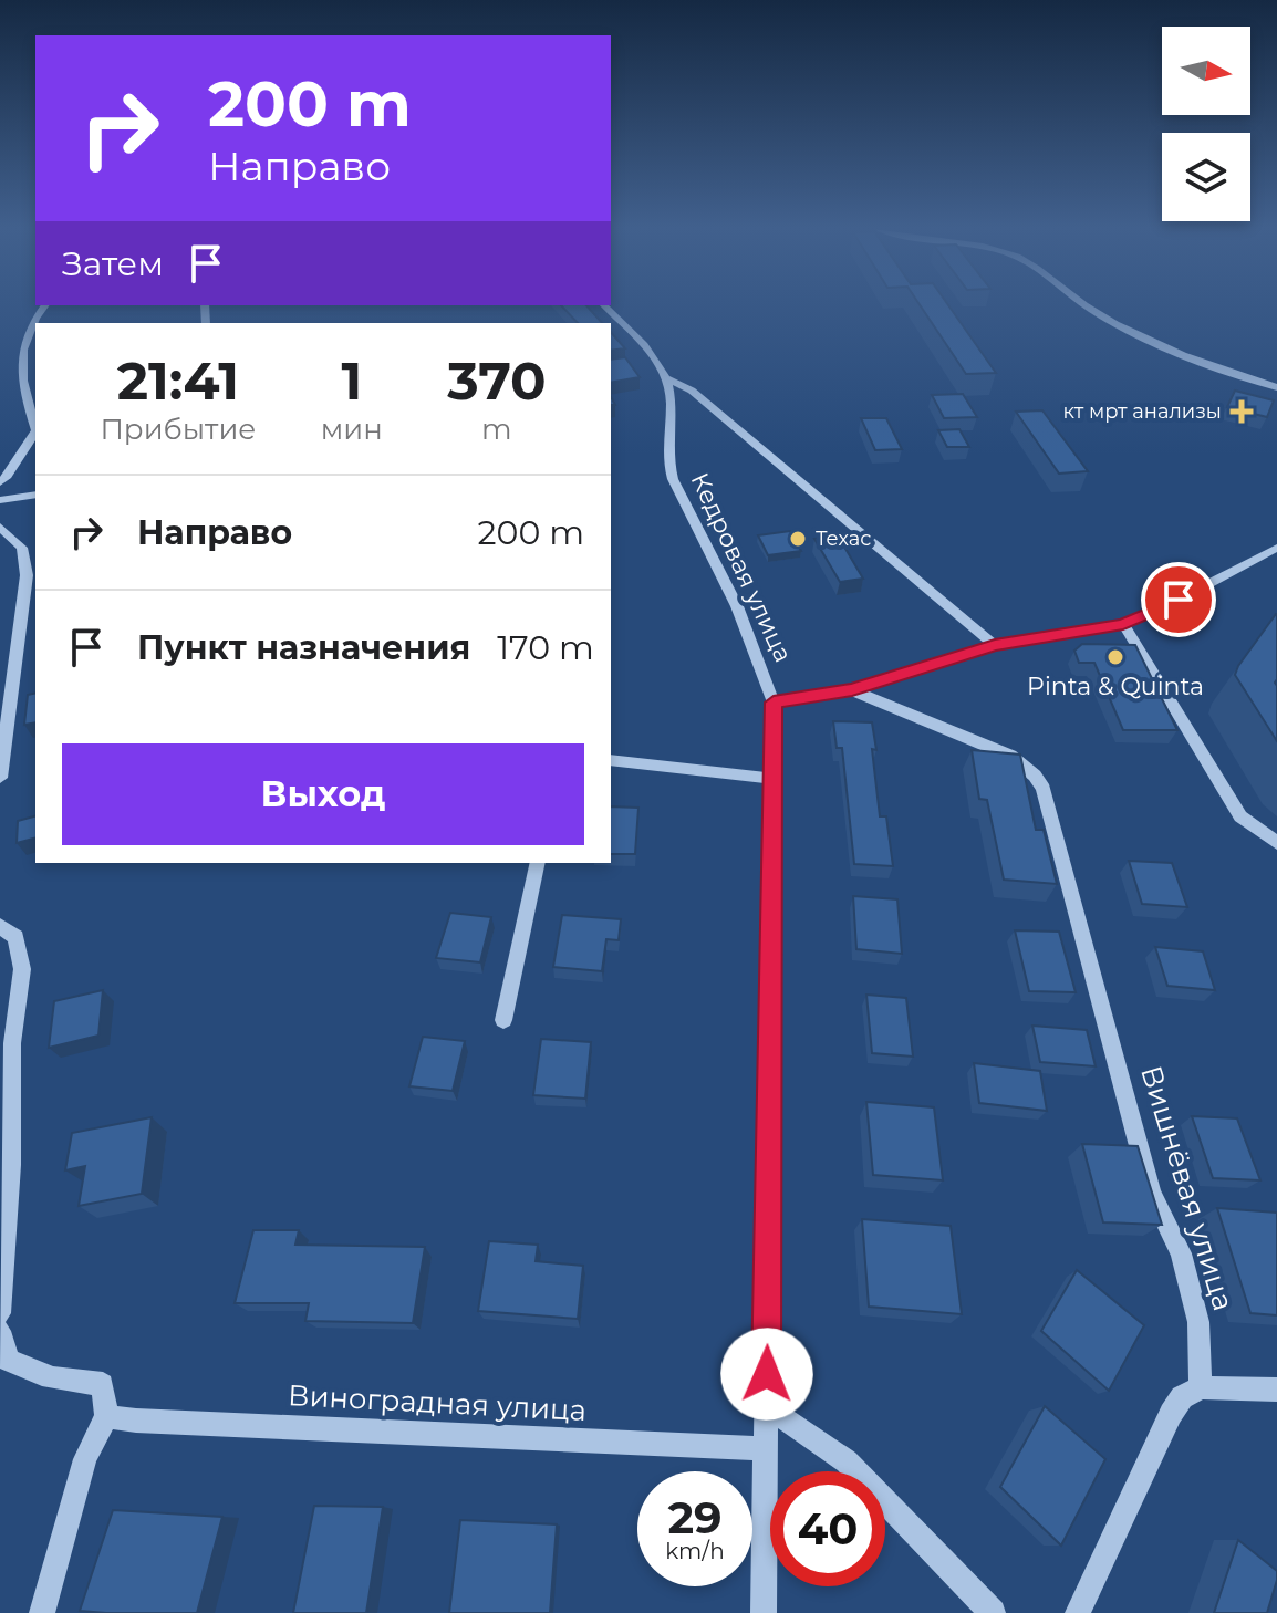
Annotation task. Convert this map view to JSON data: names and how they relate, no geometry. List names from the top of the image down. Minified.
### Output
{"streets":{"street":["Кедровая улица","Вишнёвая улица","Виноградная улица"]},"crossings":[["Кедровая улица","Виноградная улица"]],"places":{"health":["кт мрт анализы"],"other":["Техас","Pinta & Quinta"]},"north":"right","page":{"turn":["200 m","Направо"],"then":"Затем","eta":["21:41","Прибытие","1","мин","370","m"],"list":[{"name":"Направо","value":"200 m"},{"name":"Пункт назначения","value":"170 m"}],"buttons":"Выход","speed":"29 km/h","limit":"40"}}
